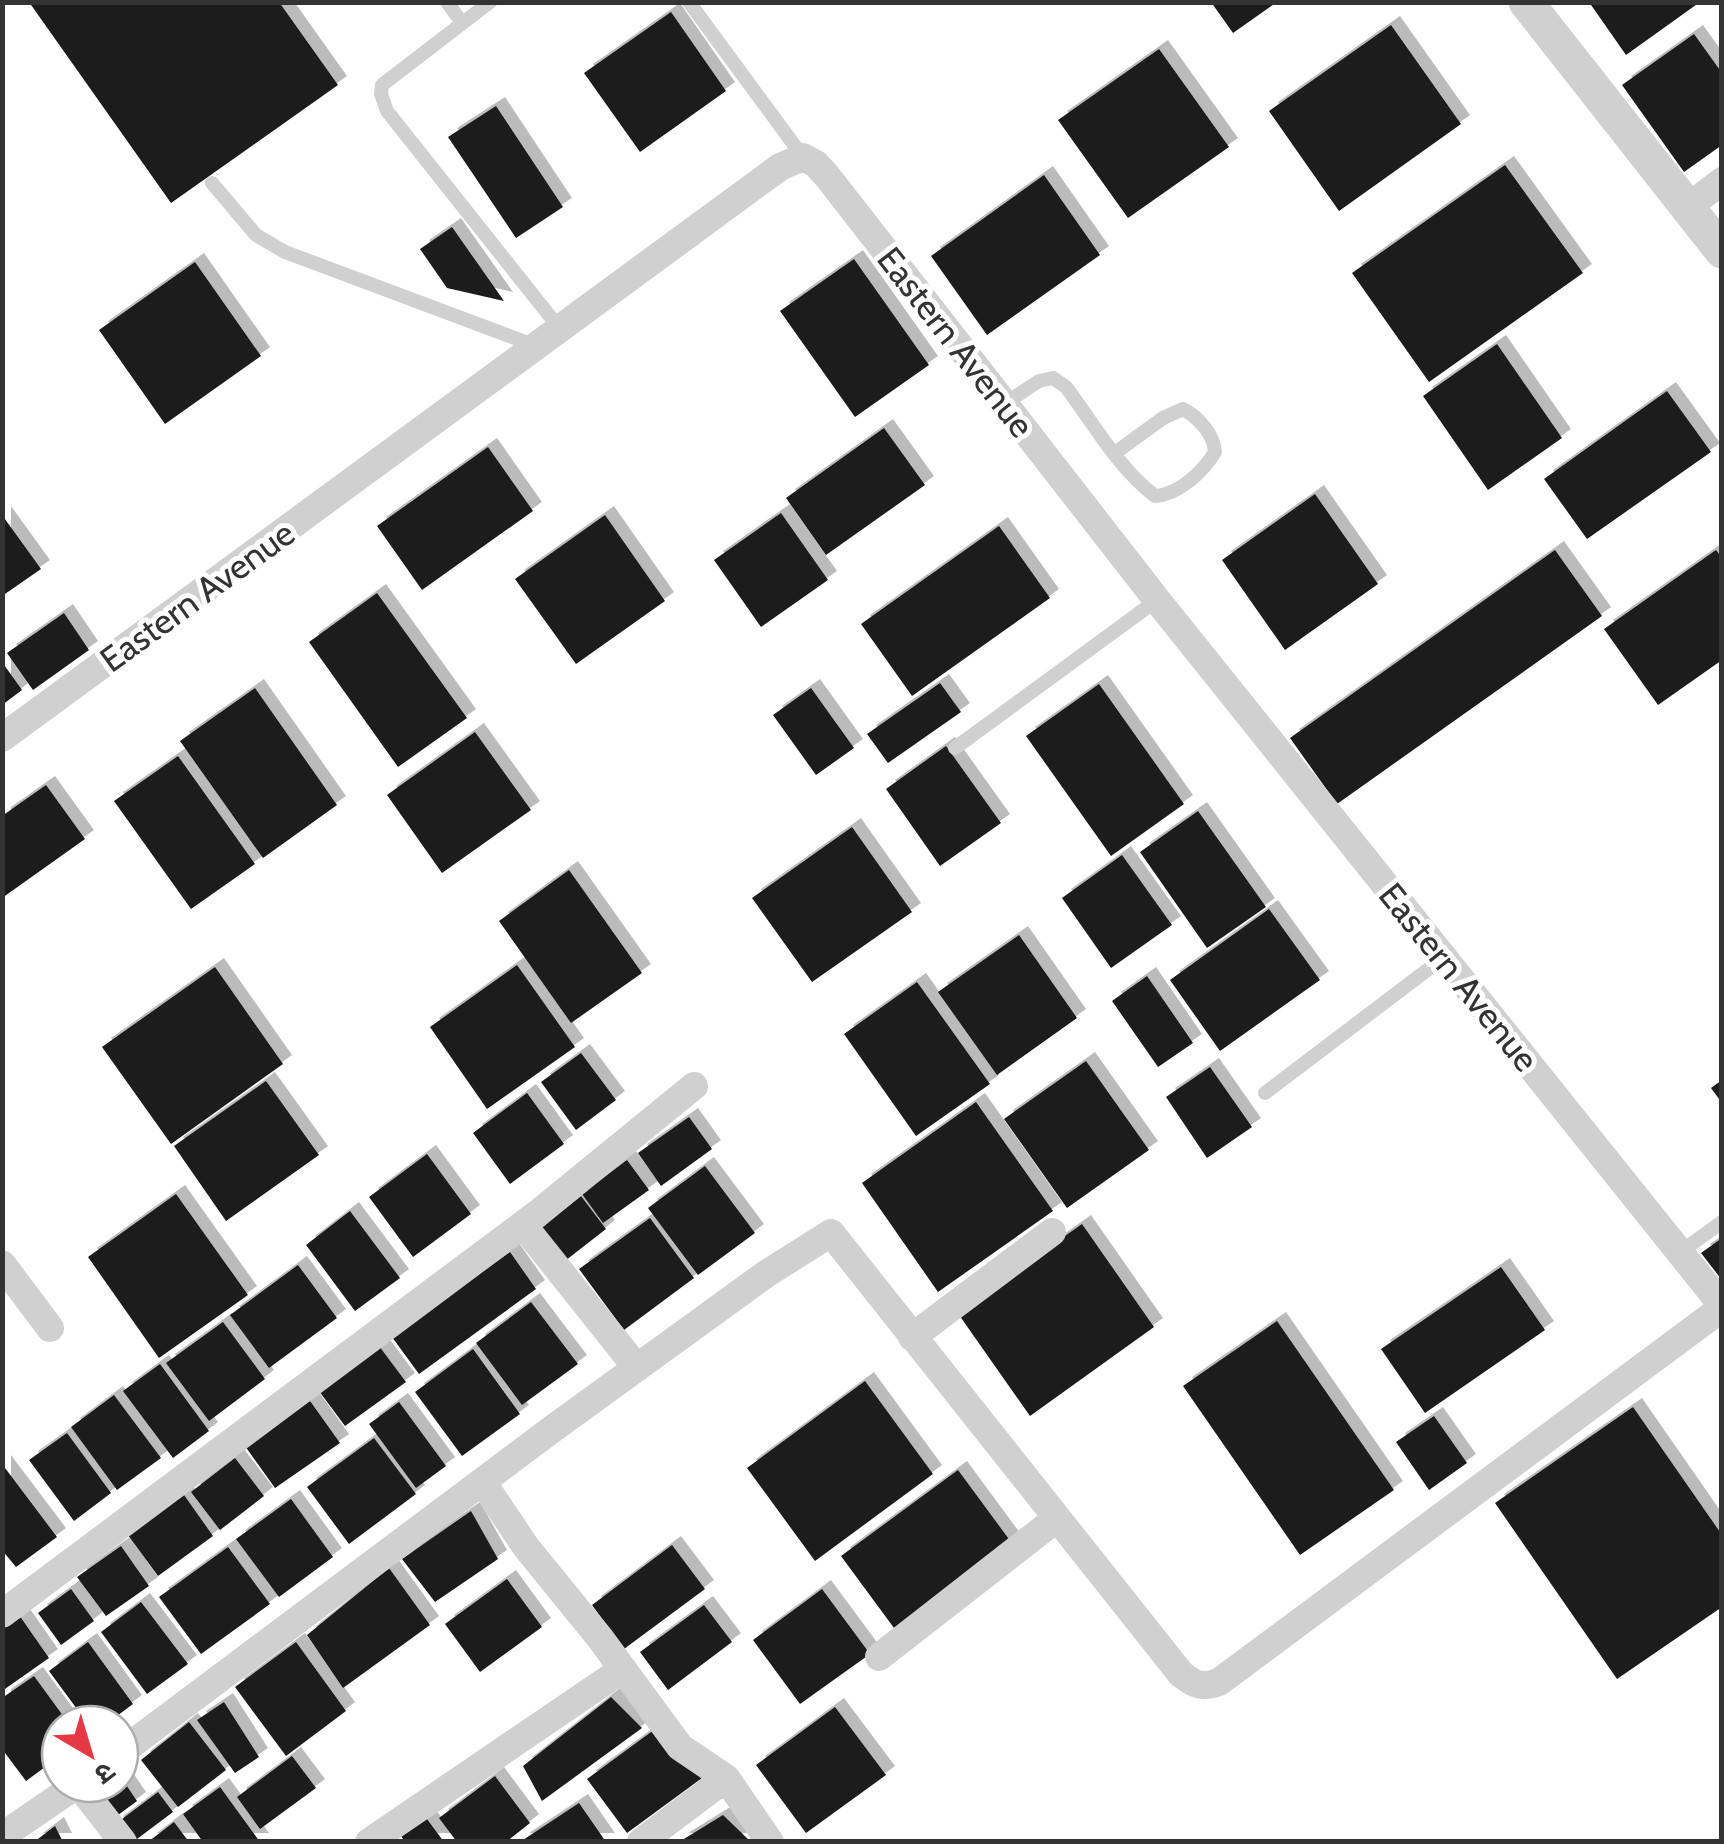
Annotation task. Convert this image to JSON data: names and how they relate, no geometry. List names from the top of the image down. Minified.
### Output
{"streets":{"street":["Eastern Avenue"]},"north":"bottom right"}
